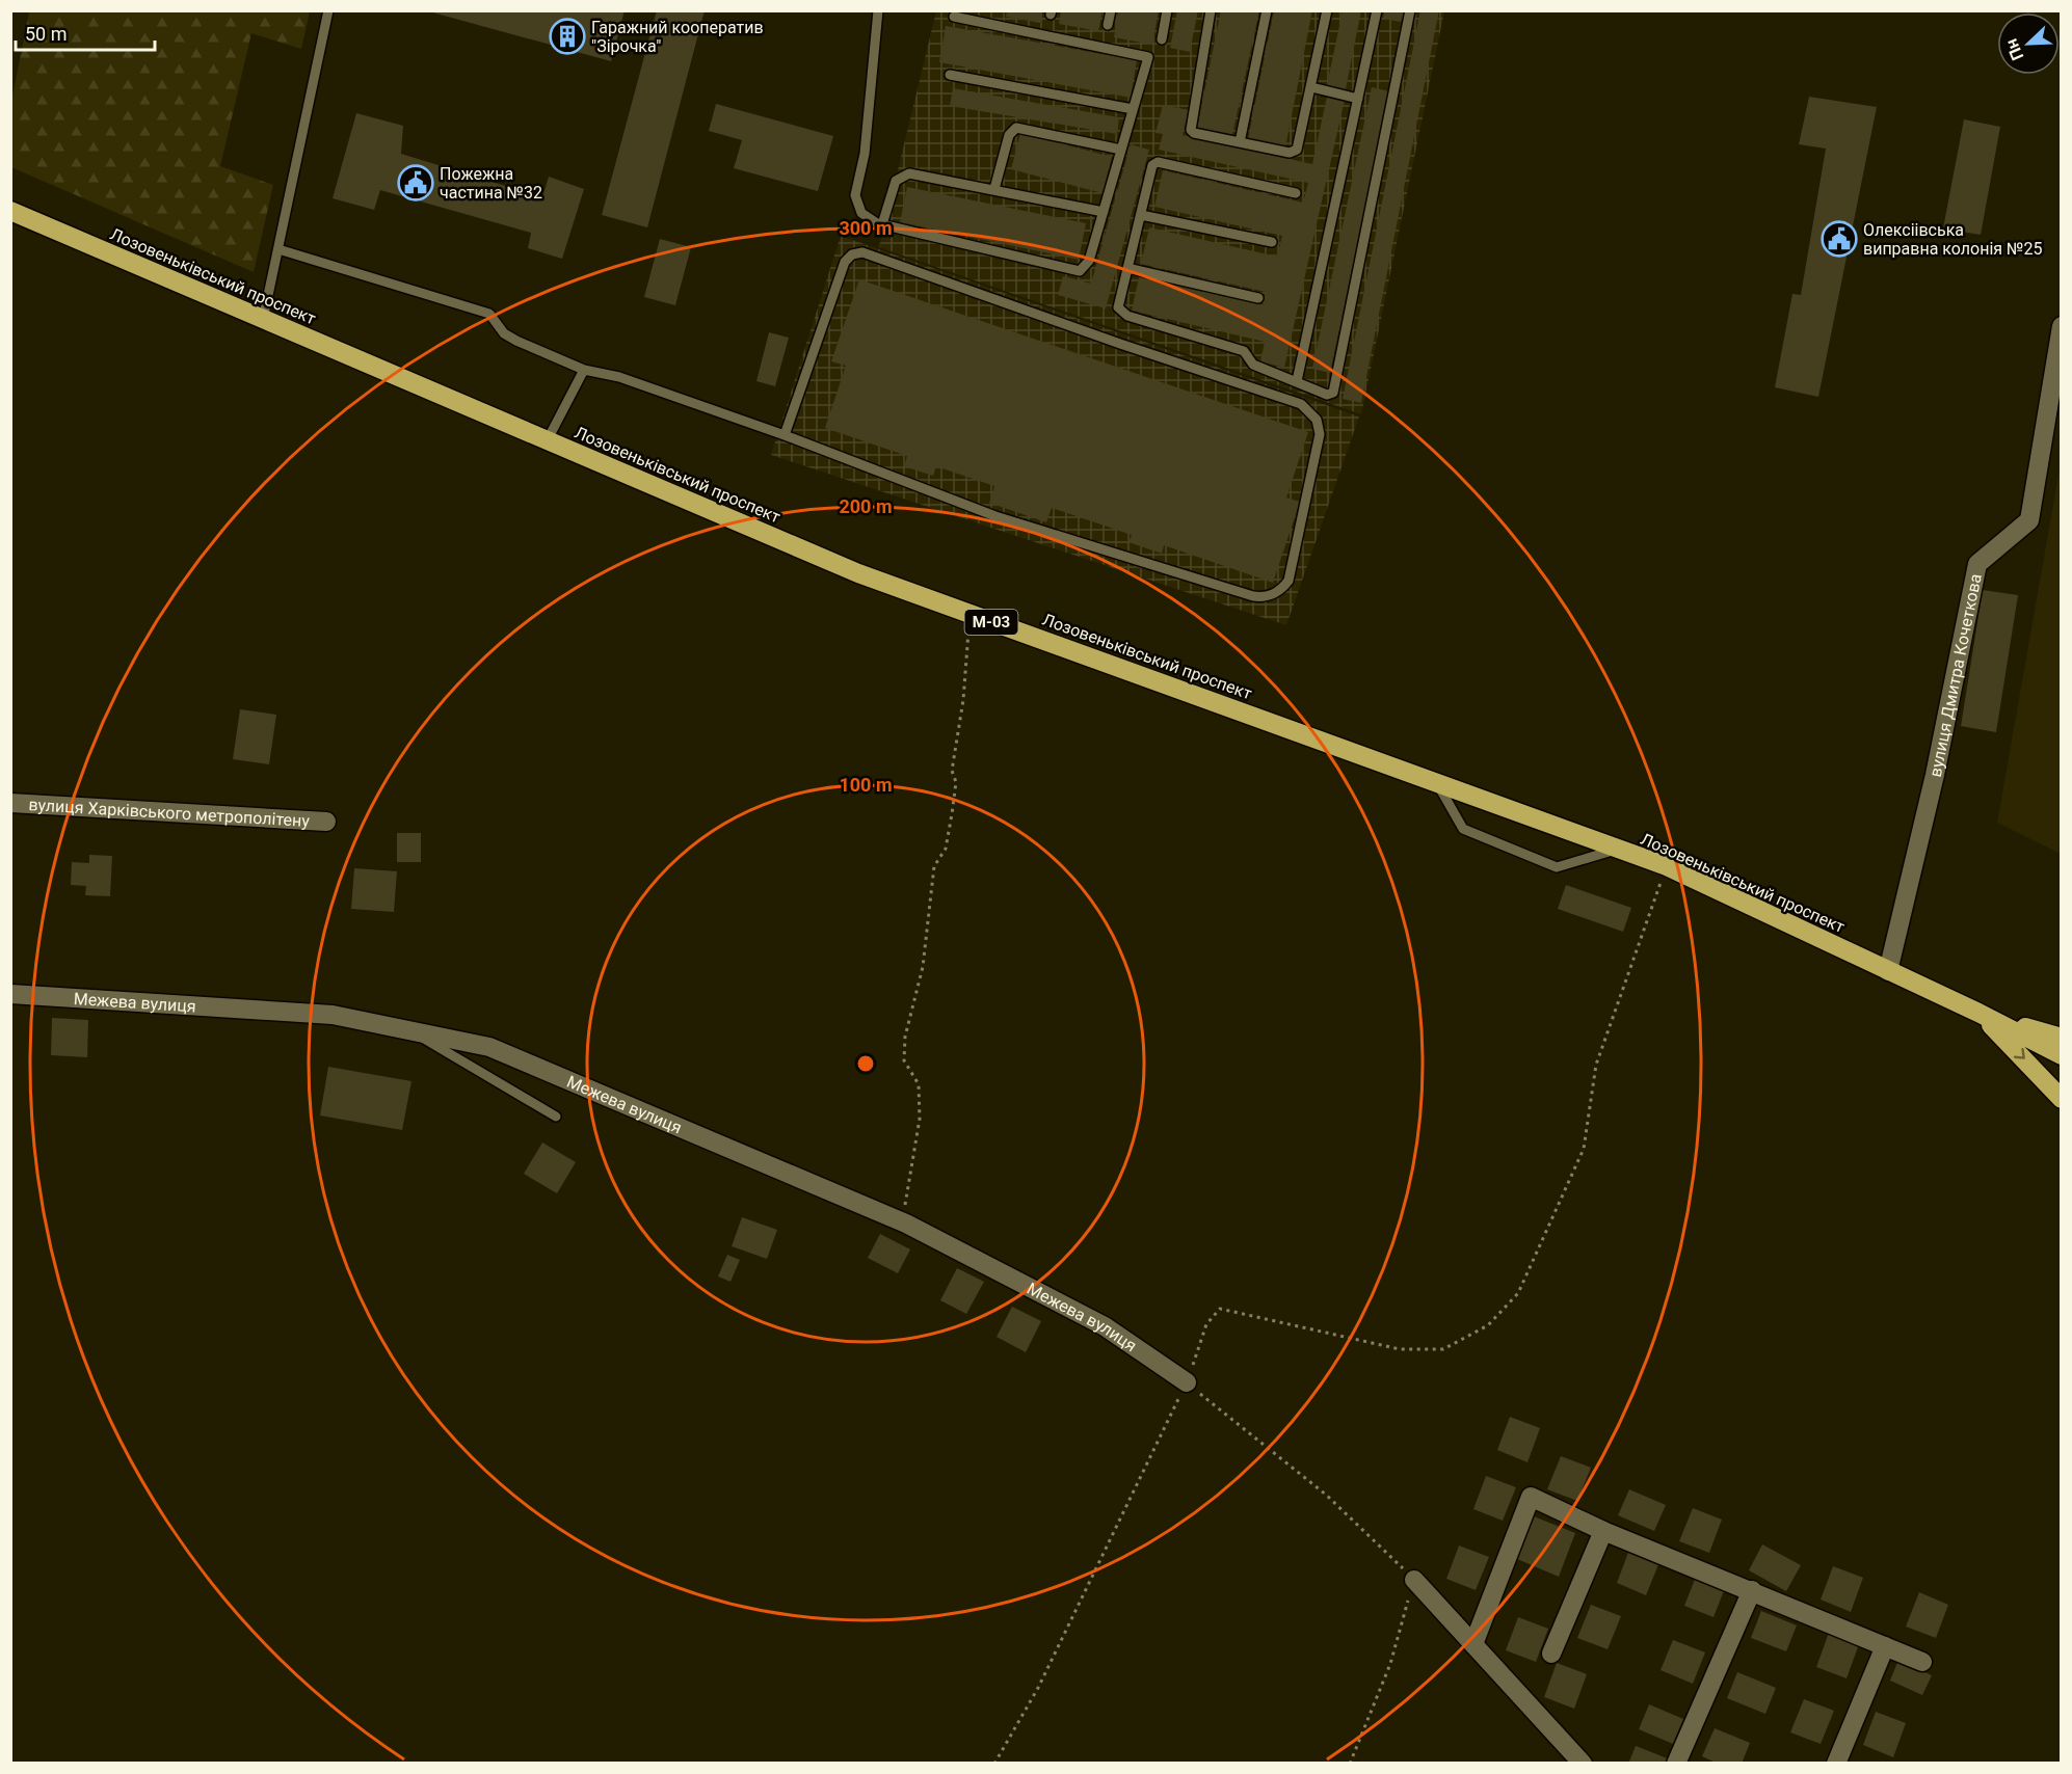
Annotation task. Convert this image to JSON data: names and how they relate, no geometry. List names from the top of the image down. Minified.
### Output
{"streets":{"highway":["Лозовеньківський проспект","М-03"],"street":["вулиця Дмитра Кочеткова","вулиця Харківського метрополітену","Межева вулиця"]},"crossings":[["Лозовеньківський проспект","вулиця Дмитра Кочеткова"]],"places":{"building":["Гаражний кооператив \"Зірочка\""],"public building":["Пожежна частина №32","Олексіівська виправна колонія №25"]},"scale_bar":"50 m","north":"bottom left","rings":["300 m","200 m","100 m"]}
